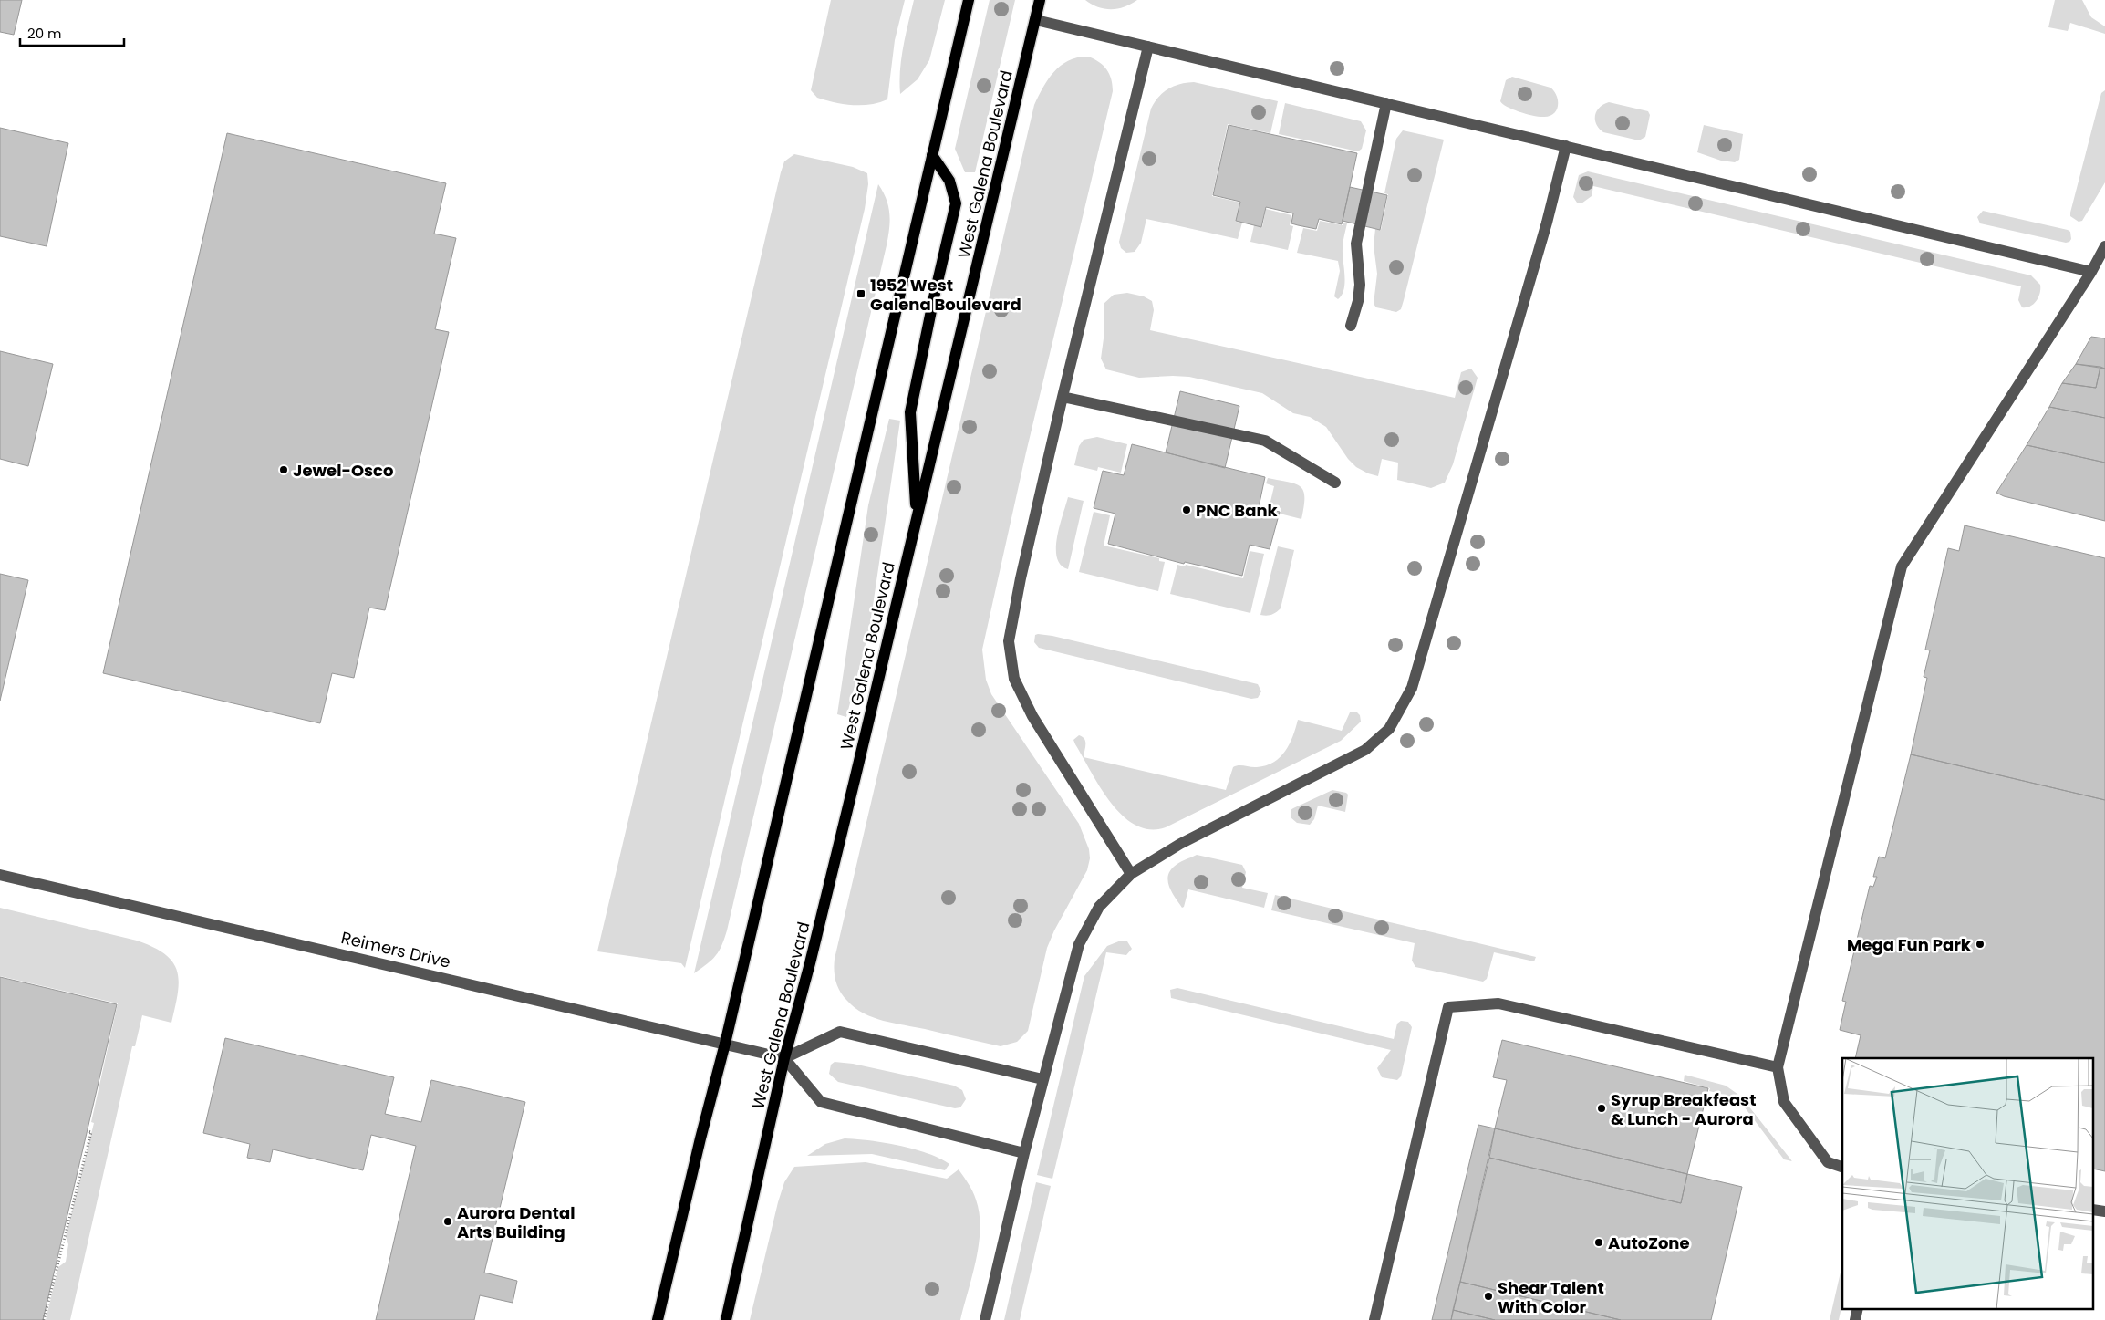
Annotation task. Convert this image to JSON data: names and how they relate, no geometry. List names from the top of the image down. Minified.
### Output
{"streets":{"main road":["West Galena Boulevard"],"street":["Reimers Drive"]},"crossings":[["West Galena Boulevard","Reimers Drive"]],"places":{"transit":["1952 West Galena Boulevard"],"other":["Jewel-Osco","PNC Bank","Mega Fun Park","Syrup Breakfeast & Lunch - Aurora","Aurora Dental Arts Building","AutoZone","Shear Talent With Color"]},"scale_bar":"20 m"}
